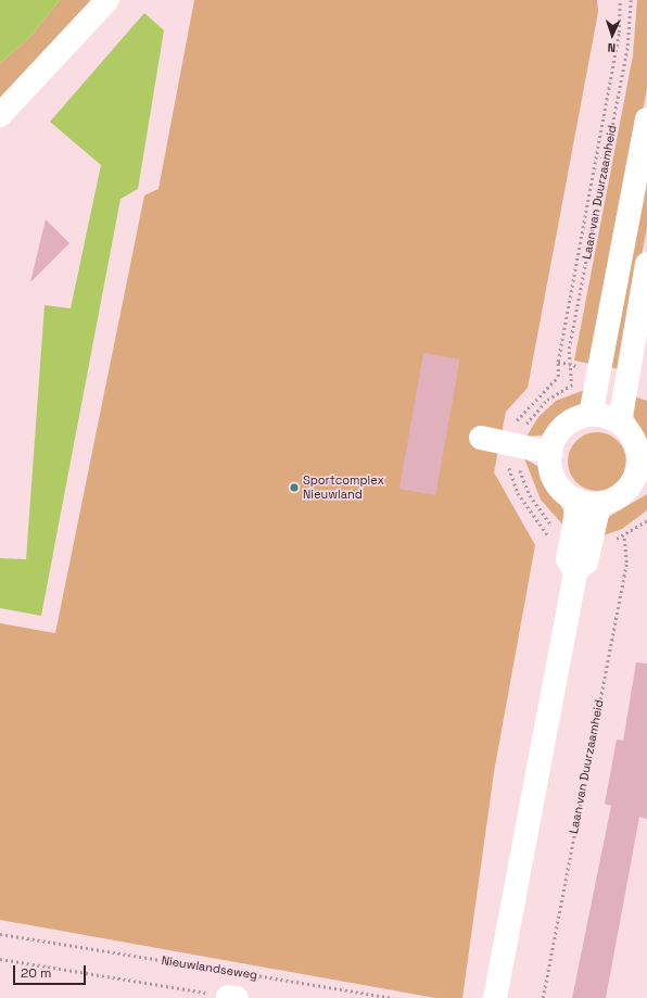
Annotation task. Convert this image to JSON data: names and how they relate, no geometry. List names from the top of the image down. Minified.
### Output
{"streets":{"path":["Laan van Duurzaamheid","Nieuwlandseweg"]},"places":["Sportcomplex Nieuwland"],"scale_bar":"20 m","north":"bottom"}
